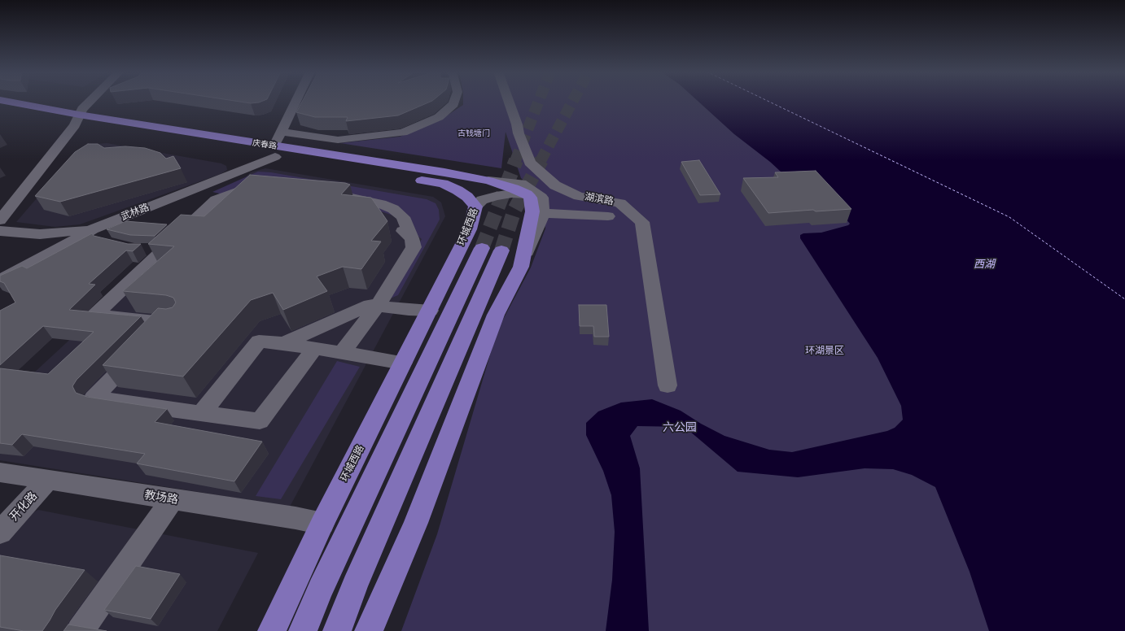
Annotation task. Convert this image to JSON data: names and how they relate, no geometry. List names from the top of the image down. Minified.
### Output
{"streets":{"main road":["庆春路","环城西路"],"street":["湖滨路","武林路","教场路","开化路"]},"crossings":[["庆春路","武林路"],["庆春路","环城西路"],["环城西路","教场路"],["教场路","开化路"]],"water":["西湖"],"parks":["古钱塘门","环湖景区","六公园"]}
